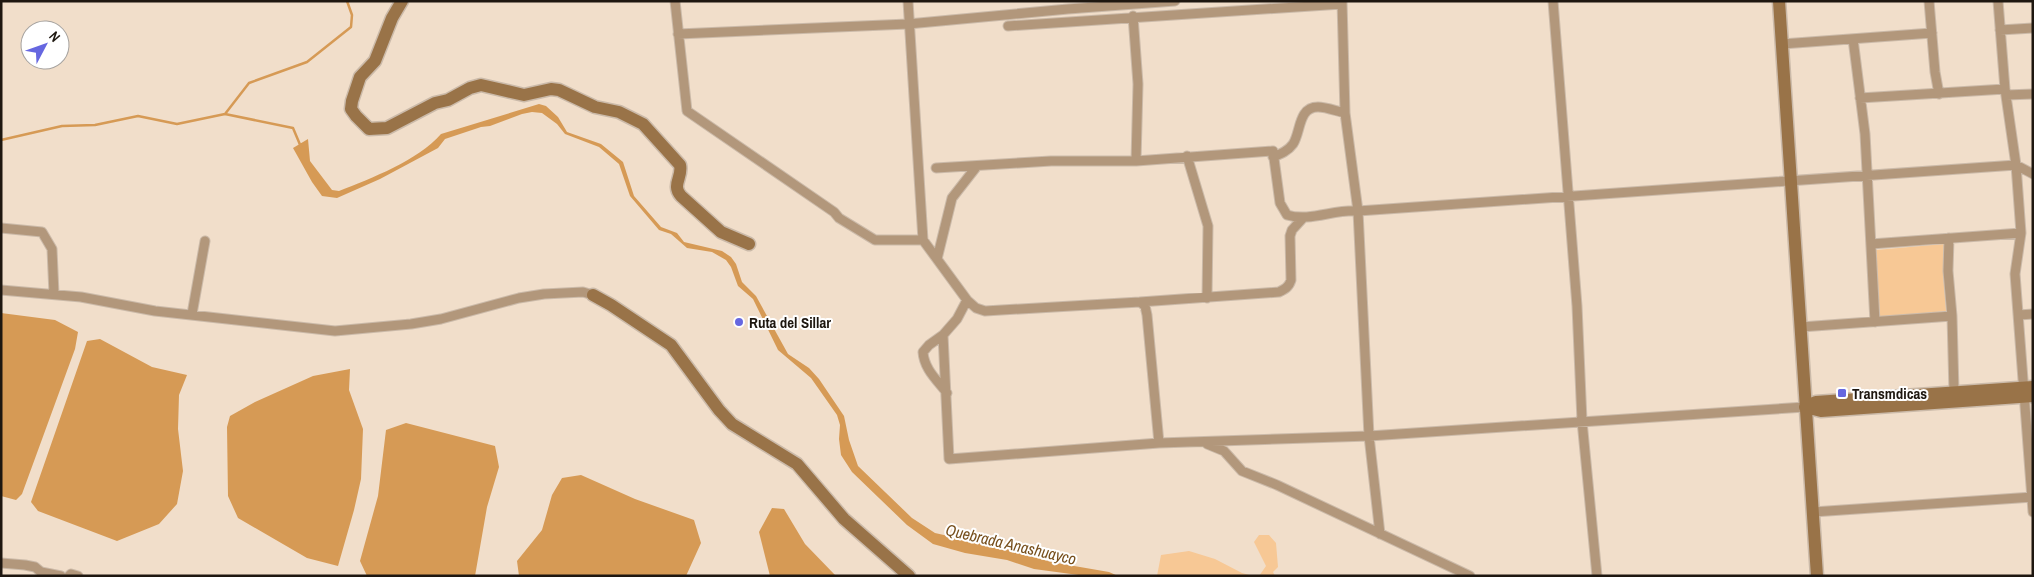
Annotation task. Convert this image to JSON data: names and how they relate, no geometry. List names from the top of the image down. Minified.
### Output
{"water":["Quebrada Anashuayco"],"places":{"other":["Ruta del Sillar"],"transit":["Transmdicas"]},"north":"top right"}
